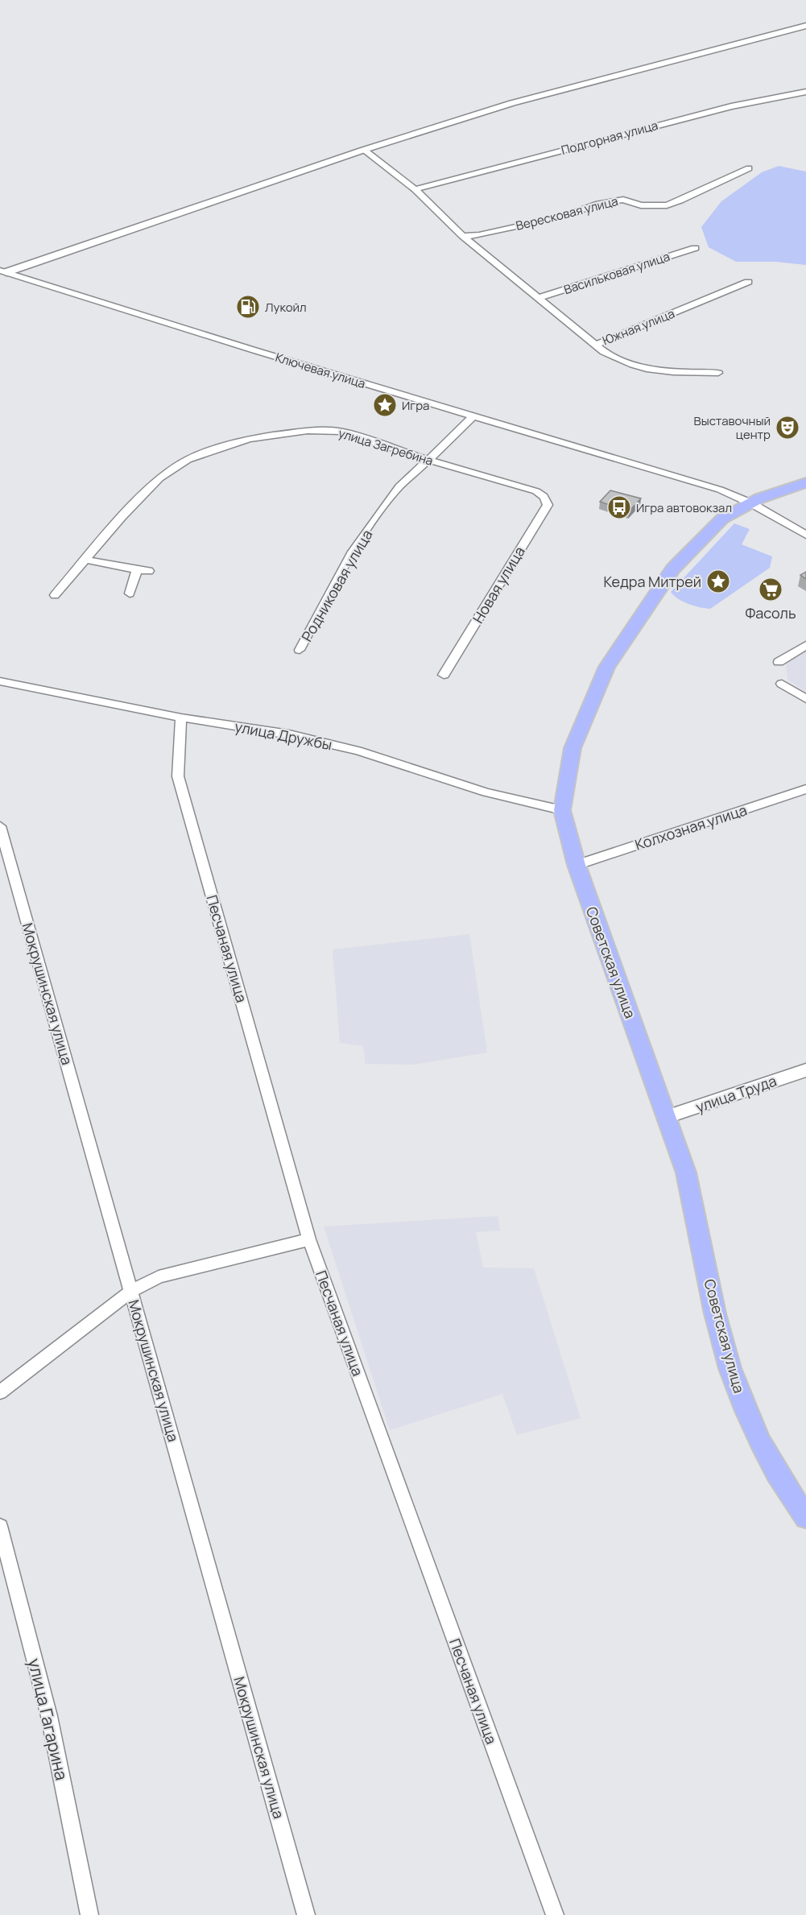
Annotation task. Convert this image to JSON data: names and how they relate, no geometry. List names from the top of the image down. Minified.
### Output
{"streets":{"main road":["Советская улица"],"street":["Подгорная улица","Вересковая улица","Васильковая улица","Южная улица","Ключевая улица","улица Загребина","Новая улица","Родниковая улица","улица Дружбы","Колхозная улица","Песчаная улица","Мокрушинская улица","улица Труда","улица Гагарина"]},"crossings":[["Ключевая улица","Родниковая улица"],["Ключевая улица","Советская улица"],["улица Загребина","Новая улица"],["улица Загребина","Родниковая улица"],["улица Дружбы","Песчаная улица"],["улица Дружбы","Советская улица"],["Колхозная улица","Советская улица"],["Советская улица","улица Труда"]],"places":{"fuel station":["Лукойл"],"place":["Игра","Кедра Митрей"],"theatre":["Выставочный центр"],"bus stop":["Игра автовокзал"],"supermarket":["Фасоль"]}}
